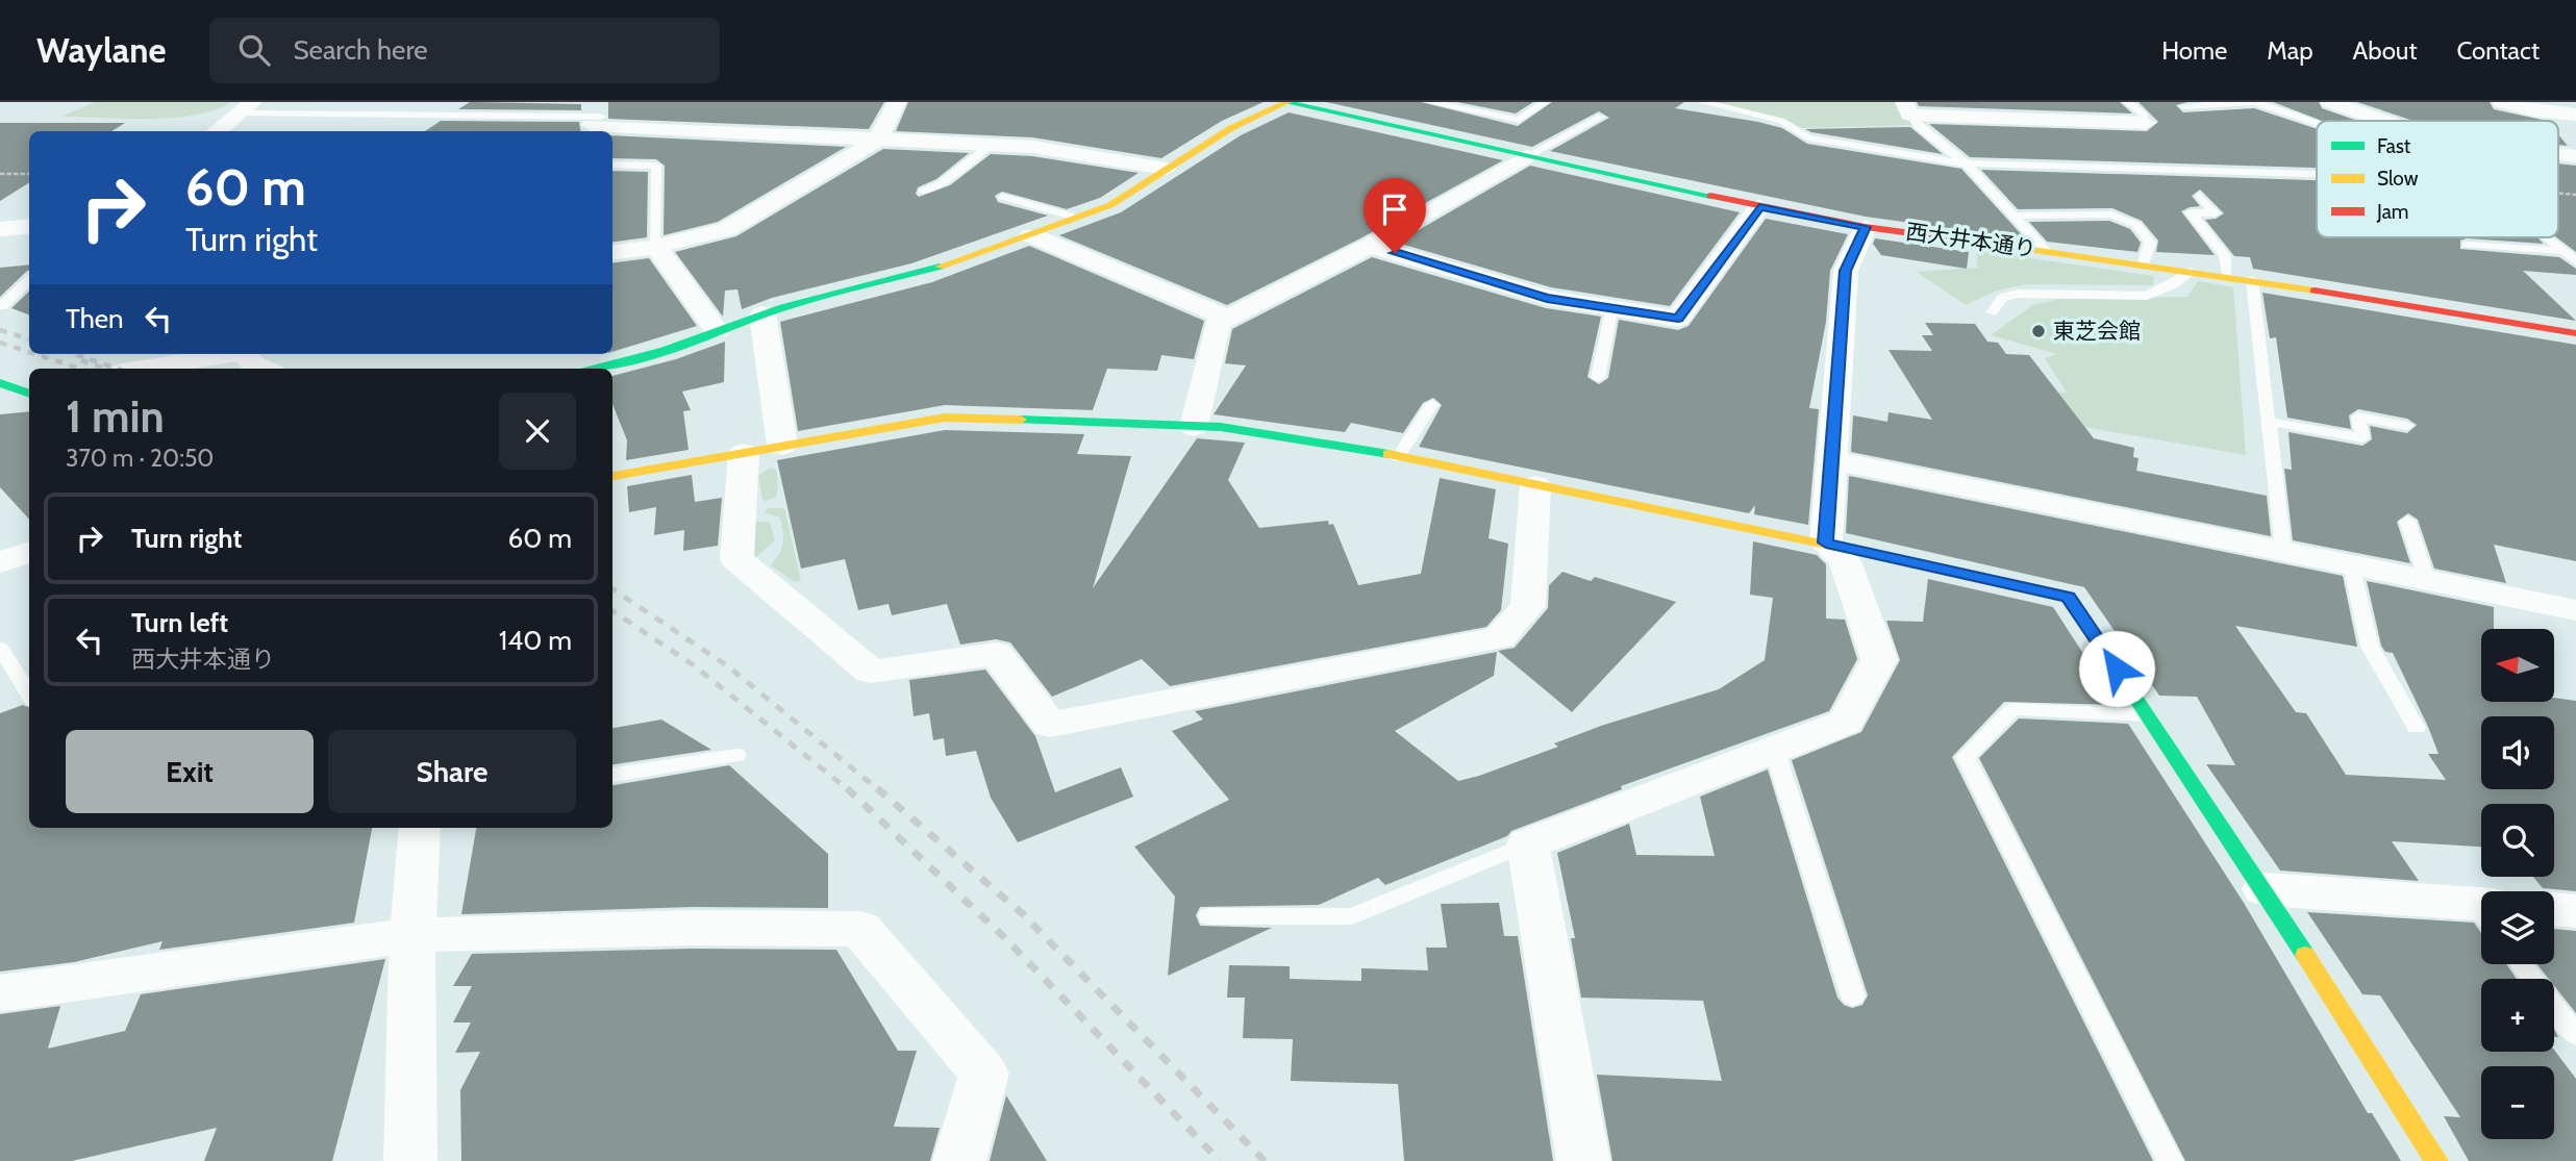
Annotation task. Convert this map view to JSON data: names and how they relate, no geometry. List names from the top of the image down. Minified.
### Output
{"streets":{"street":["西大井本通り"]},"places":["東芝会館"],"legend":["Fast","Slow","Jam"],"north":"left","page":{"header":"Waylane","search":"Search here","nav":["Home","Map","About","Contact"],"turn":["60 m","Turn right"],"then":"Then","heading":["1 min","370 m · 20:50"],"list":[{"name":"Turn right","value":"60 m"},{"name":"Turn left","note":"西大井本通り","value":"140 m"}],"map_buttons":["+","−"],"buttons":["Exit","Share"]}}
